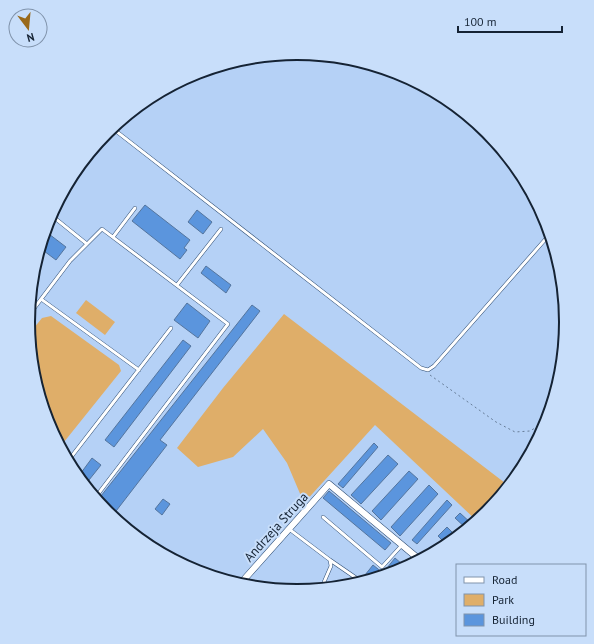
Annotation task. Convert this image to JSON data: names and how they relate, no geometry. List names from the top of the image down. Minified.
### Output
{"streets":{"street":["Andrzeja Struga"]},"legend":["Road","Park","Building"],"scale_bar":"100 m","north":"bottom"}
